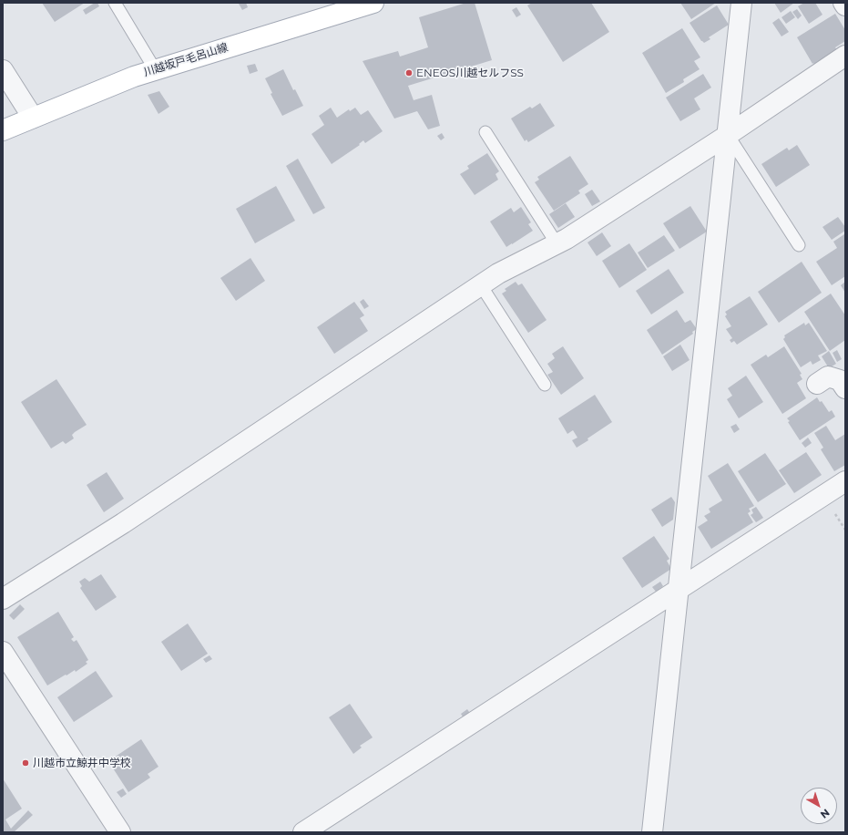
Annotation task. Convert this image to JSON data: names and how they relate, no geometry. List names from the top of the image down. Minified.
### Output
{"streets":{"main road":["川越坂戸毛呂山線"]},"places":["ENEOS川越セルフSS","川越市立鯨井中学校"],"north":"bottom right"}
